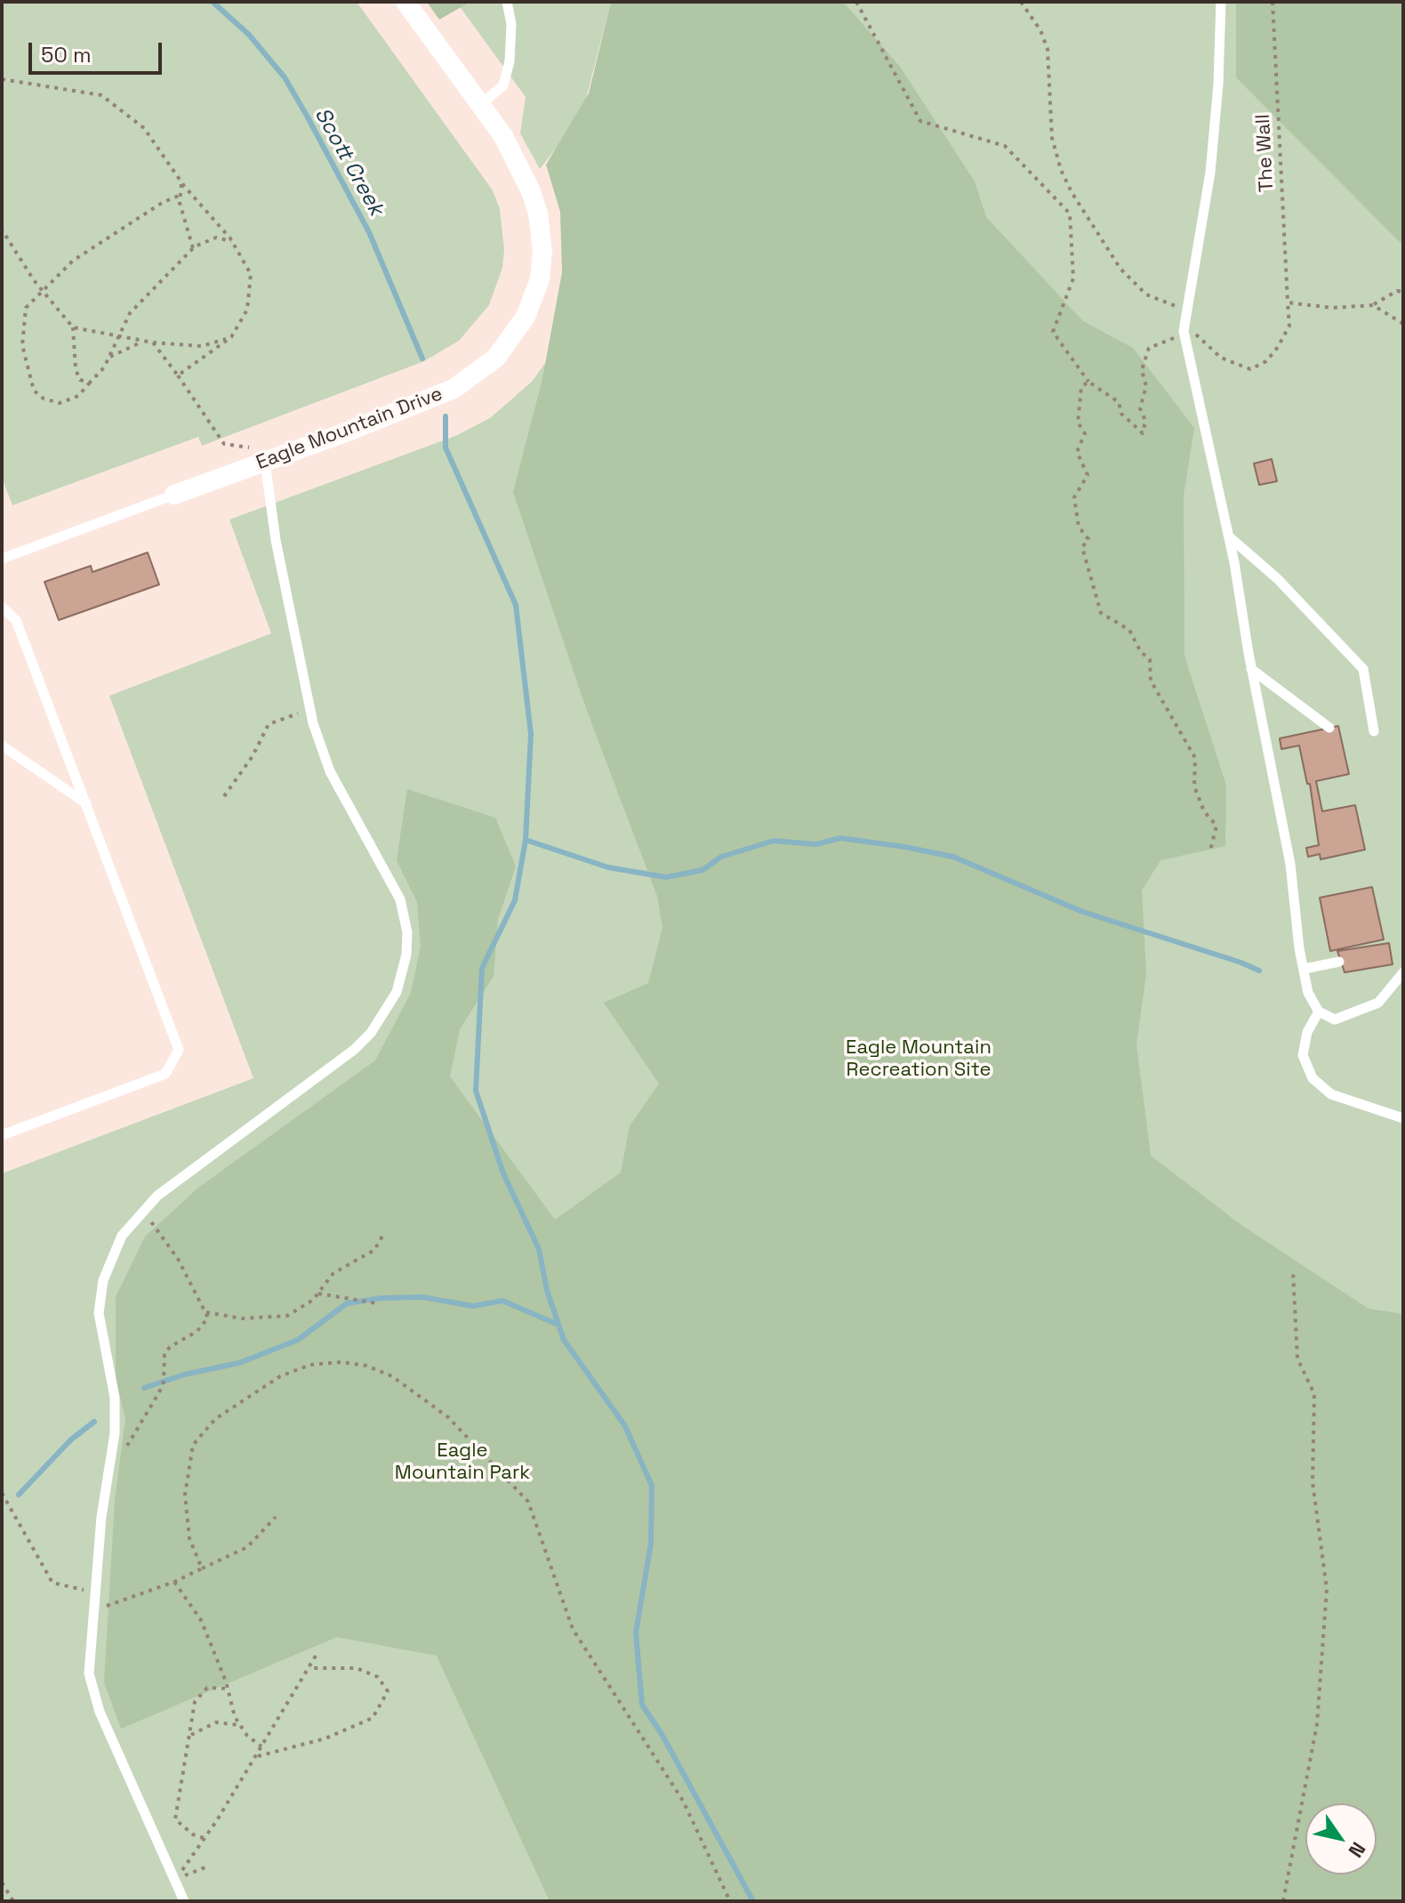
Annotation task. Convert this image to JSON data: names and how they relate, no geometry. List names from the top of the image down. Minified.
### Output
{"streets":{"street":["Eagle Mountain Drive"],"path":["The Wall"]},"water":["Scott Creek"],"parks":["Eagle Mountain Recreation Site","Eagle Mountain Park"],"scale_bar":"50 m","north":"bottom right"}
